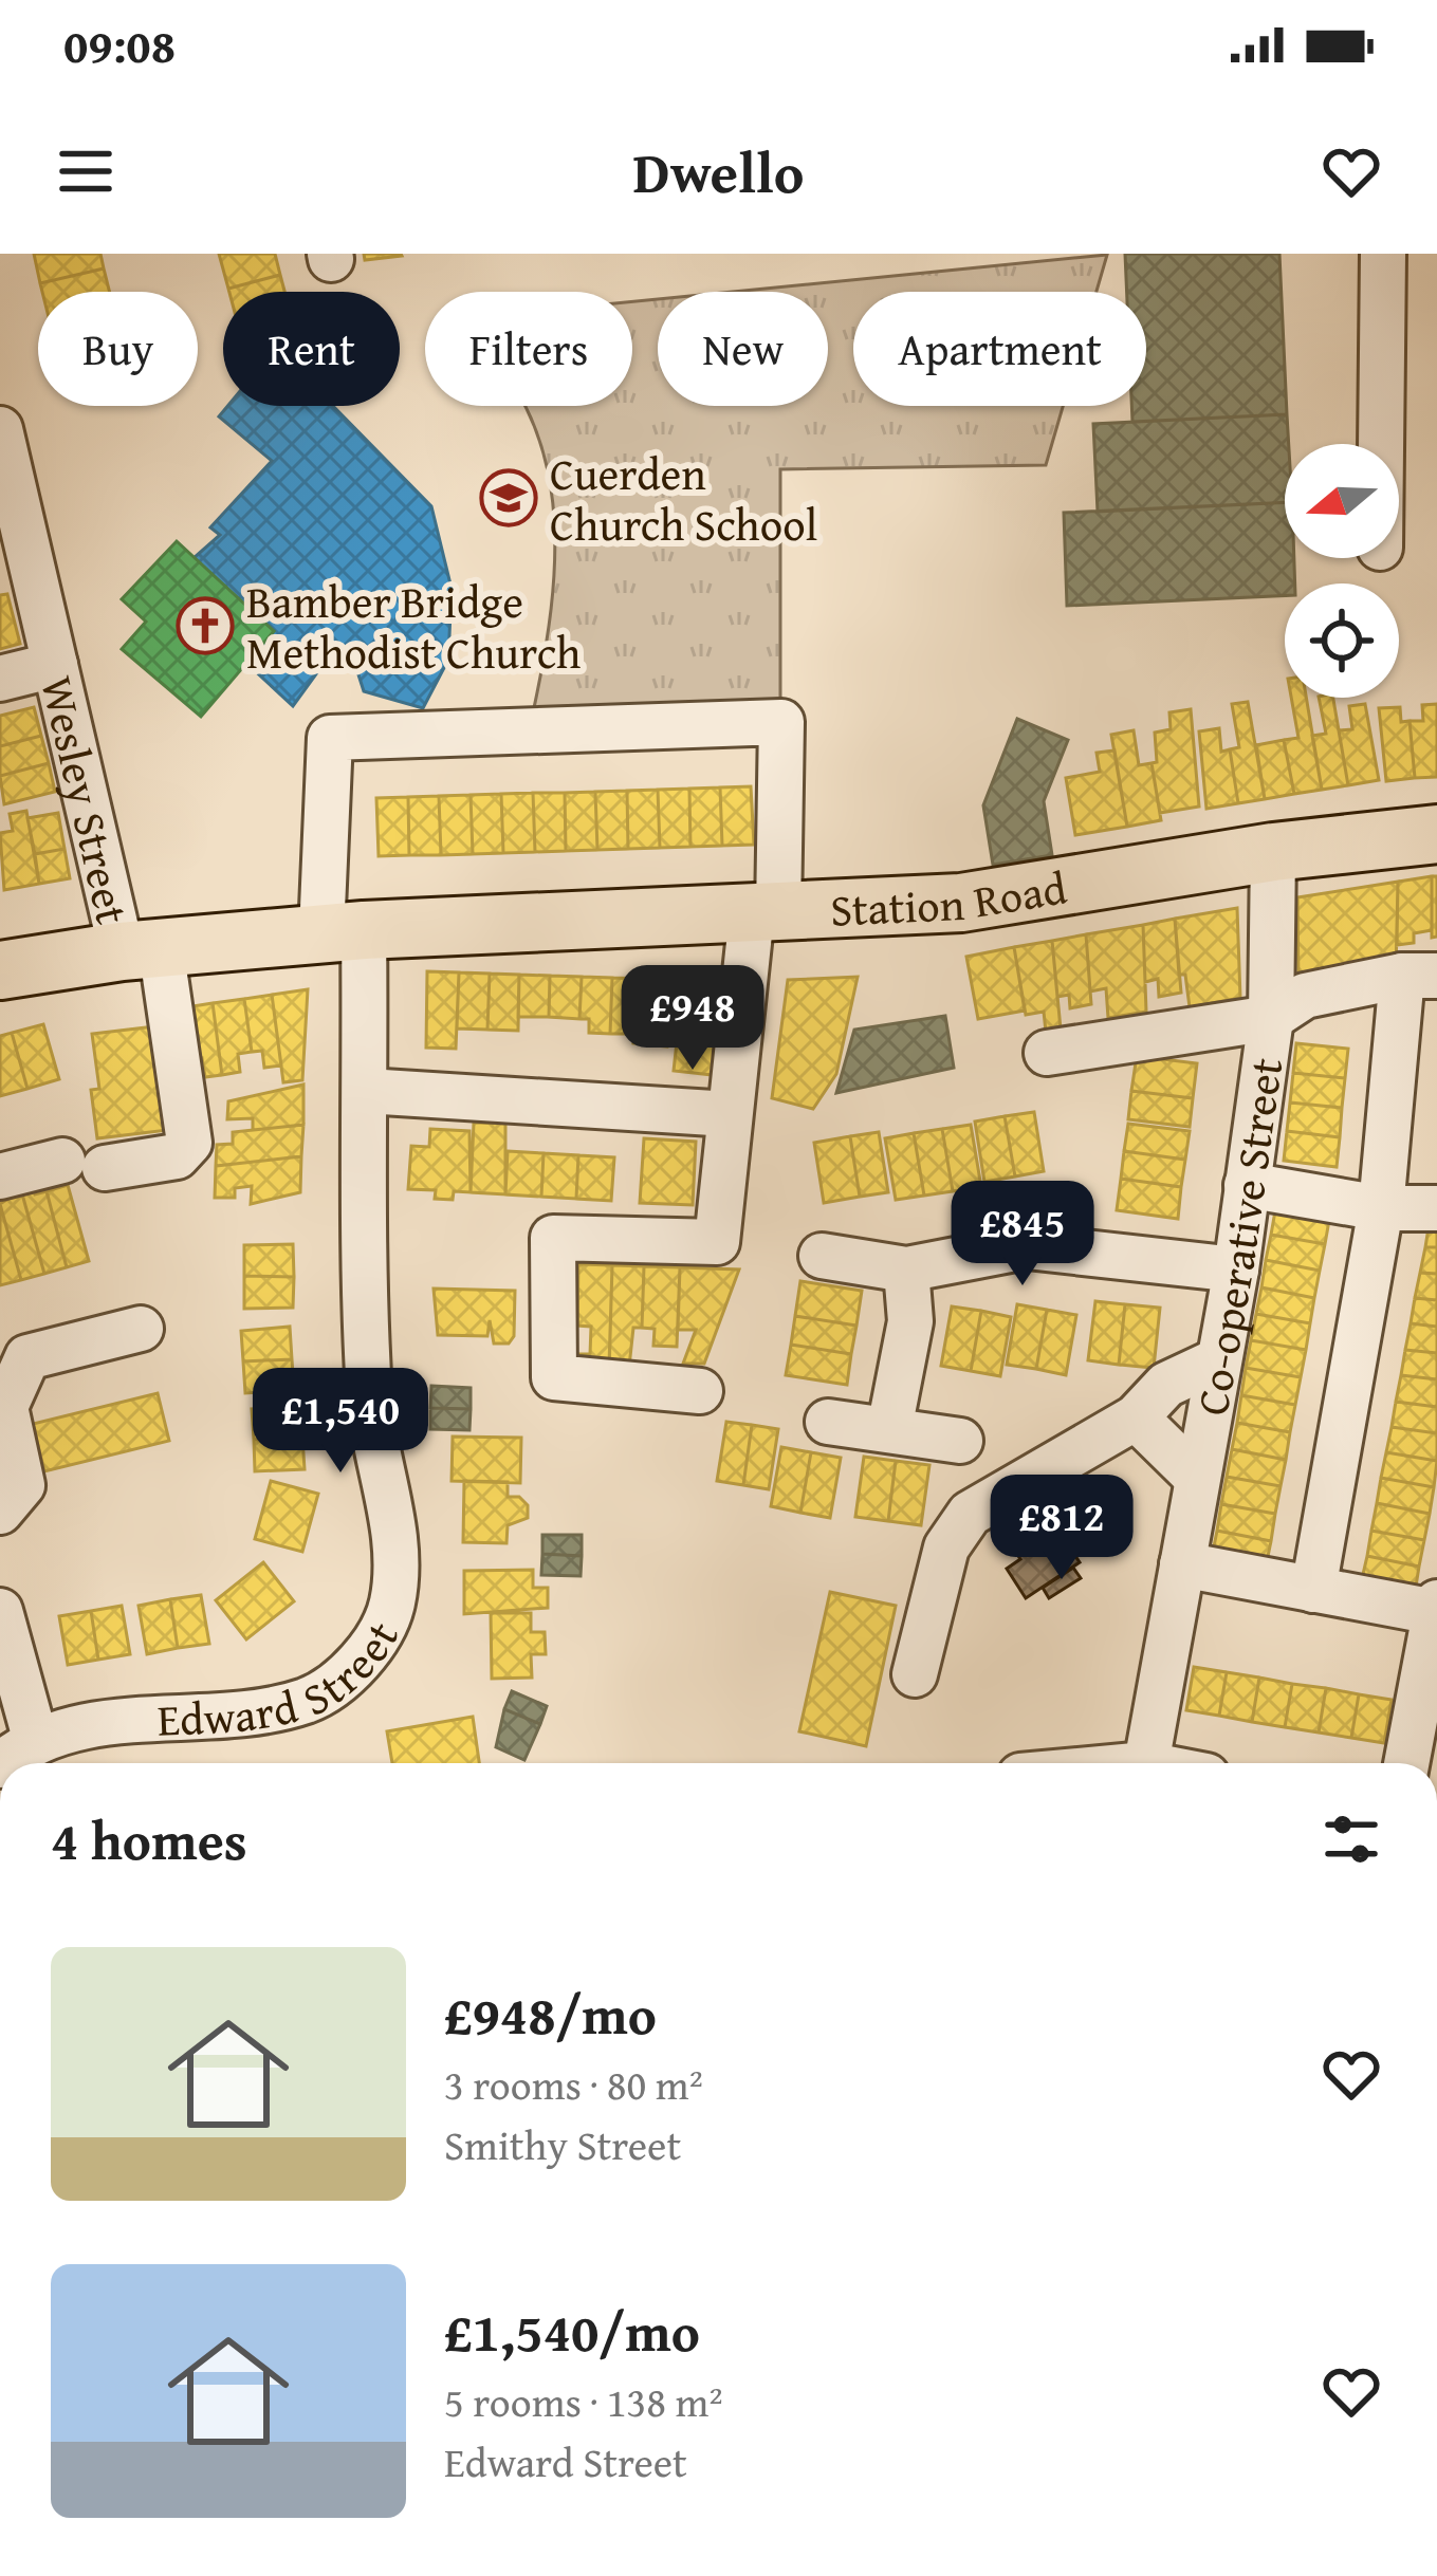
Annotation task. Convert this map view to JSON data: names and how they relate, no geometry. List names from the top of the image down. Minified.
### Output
{"streets":{"main road":["Station Road"],"street":["Wesley Street","Co-operative Street","Edward Street"]},"crossings":[["Wesley Street","Station Road"],["Station Road","Co-operative Street"],["Station Road","Edward Street"]],"places":{"school or university":["Cuerden Church School"],"church":["Bamber Bridge Methodist Church"]},"north":"left","page":{"status":"09:08","header":"Dwello","chip":["Buy","Rent","Filters","New","Apartment"],"price":["£948","£845","£1,540","£812"],"heading":"4 homes","list":[{"name":"£948/mo","note":"3 rooms · 80 m² · Smithy Street"},{"name":"£1,540/mo","note":"5 rooms · 138 m² · Edward Street"}]}}
